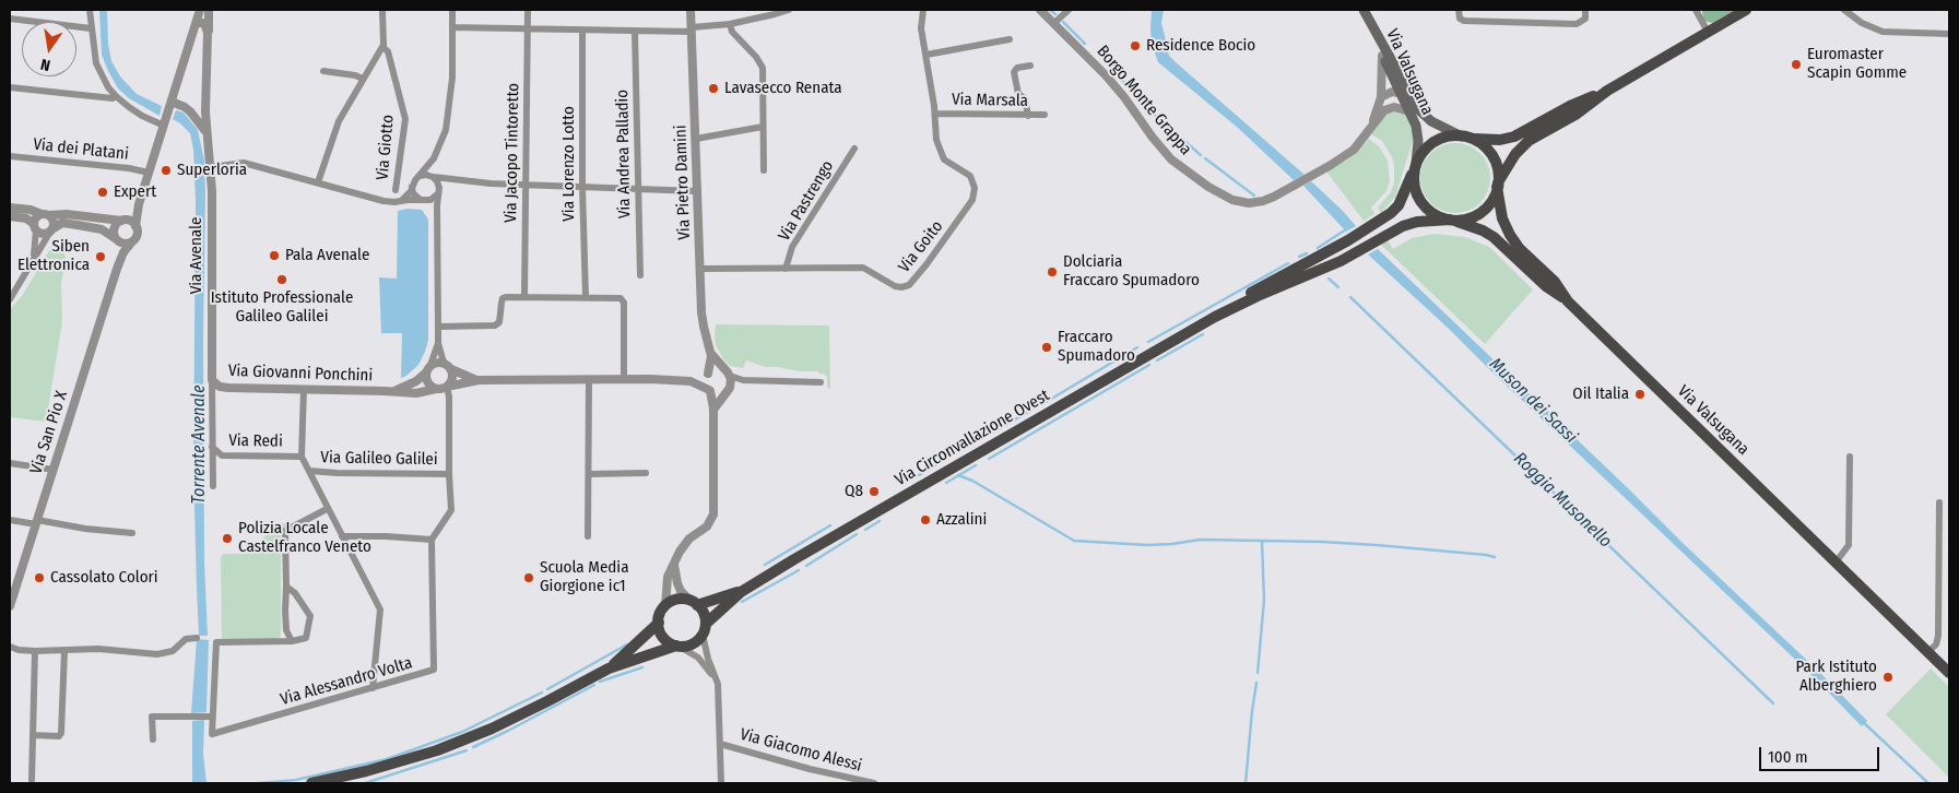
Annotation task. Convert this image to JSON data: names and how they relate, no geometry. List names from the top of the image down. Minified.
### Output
{"streets":{"main road":["Via Valsugana","Via Circonvallazione Ovest"],"street":["Via Marsala","Borgo Monte Grappa","Via Giotto","Via dei Platani","Via Jacopo Tintoretto","Via Andrea Palladio","Via Lorenzo Lotto","Via Pietro Damini","Via Pastrengo","Via Goito","Via Avenale","Via Giovanni Ponchini","Via San Pio X","Via Redi","Via Galileo Galilei","Via Alessandro Volta","Via Giacomo Alessi"]},"crossings":[["Via Valsugana","Via Circonvallazione Ovest"],["Via Marsala","Via Goito"],["Via Giotto","Via Avenale"],["Via Pietro Damini","Via Goito"],["Via Pastrengo","Via Goito"],["Via Avenale","Via Giovanni Ponchini"],["Via Avenale","Via Redi"]],"water":["Muson dei Sassi","Torrente Avenale","Roggia Musonello"],"places":["Residence Bocio","Euromaster Scapin Gomme","Lavasecco Renata","Superloria","Expert","Pala Avenale","Siben Elettronica","Dolciaria Fraccaro Spumadoro","Istituto Professionale Galileo Galilei","Fraccaro Spumadoro","Oil Italia","Q8","Azzalini","Polizia Locale Castelfranco Veneto","Cassolato Colori","Scuola Media Giorgione ic1","Park Istituto Alberghiero"],"scale_bar":"100 m","north":"bottom"}
